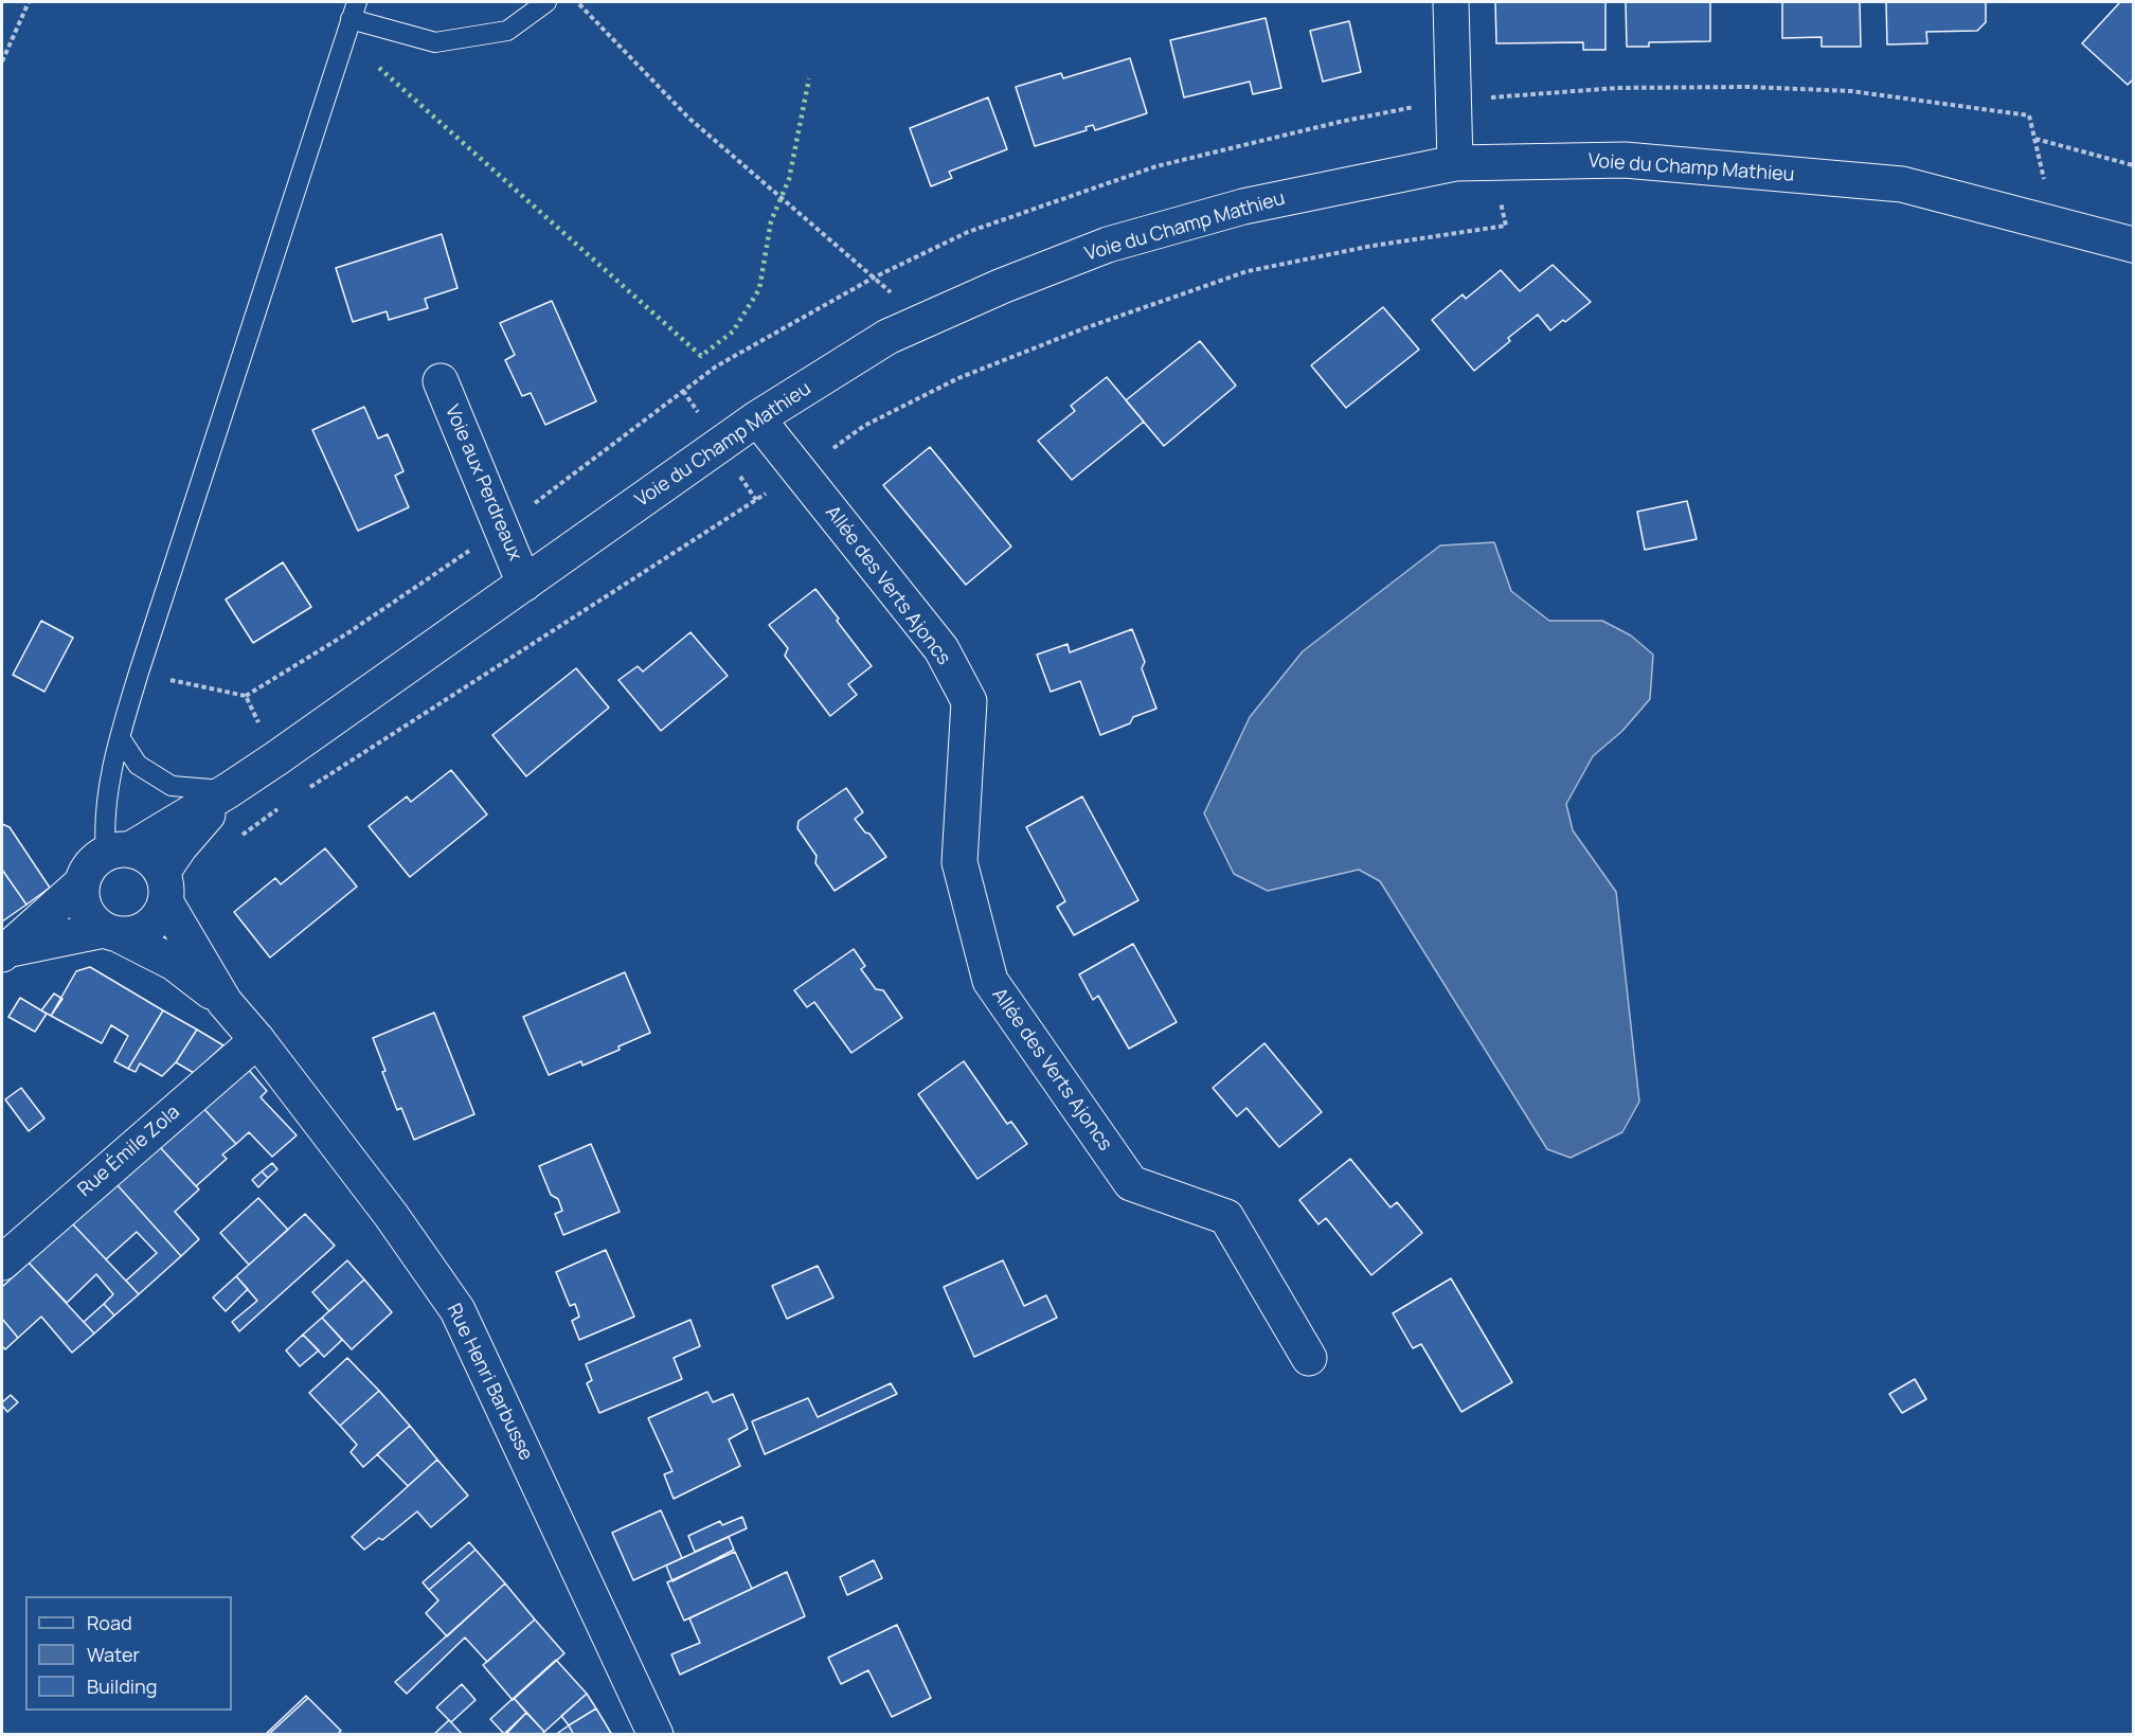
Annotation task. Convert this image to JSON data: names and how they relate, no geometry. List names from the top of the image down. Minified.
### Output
{"streets":{"street":["Voie du Champ Mathieu","Voie aux Perdreaux","Allée des Verts Ajoncs","Rue Émile Zola","Rue Henri Barbusse"]},"crossings":[["Voie du Champ Mathieu","Voie aux Perdreaux"],["Voie du Champ Mathieu","Allée des Verts Ajoncs"],["Voie du Champ Mathieu","Rue Henri Barbusse"],["Rue Émile Zola","Rue Henri Barbusse"]],"legend":["Road","Water","Building"]}
